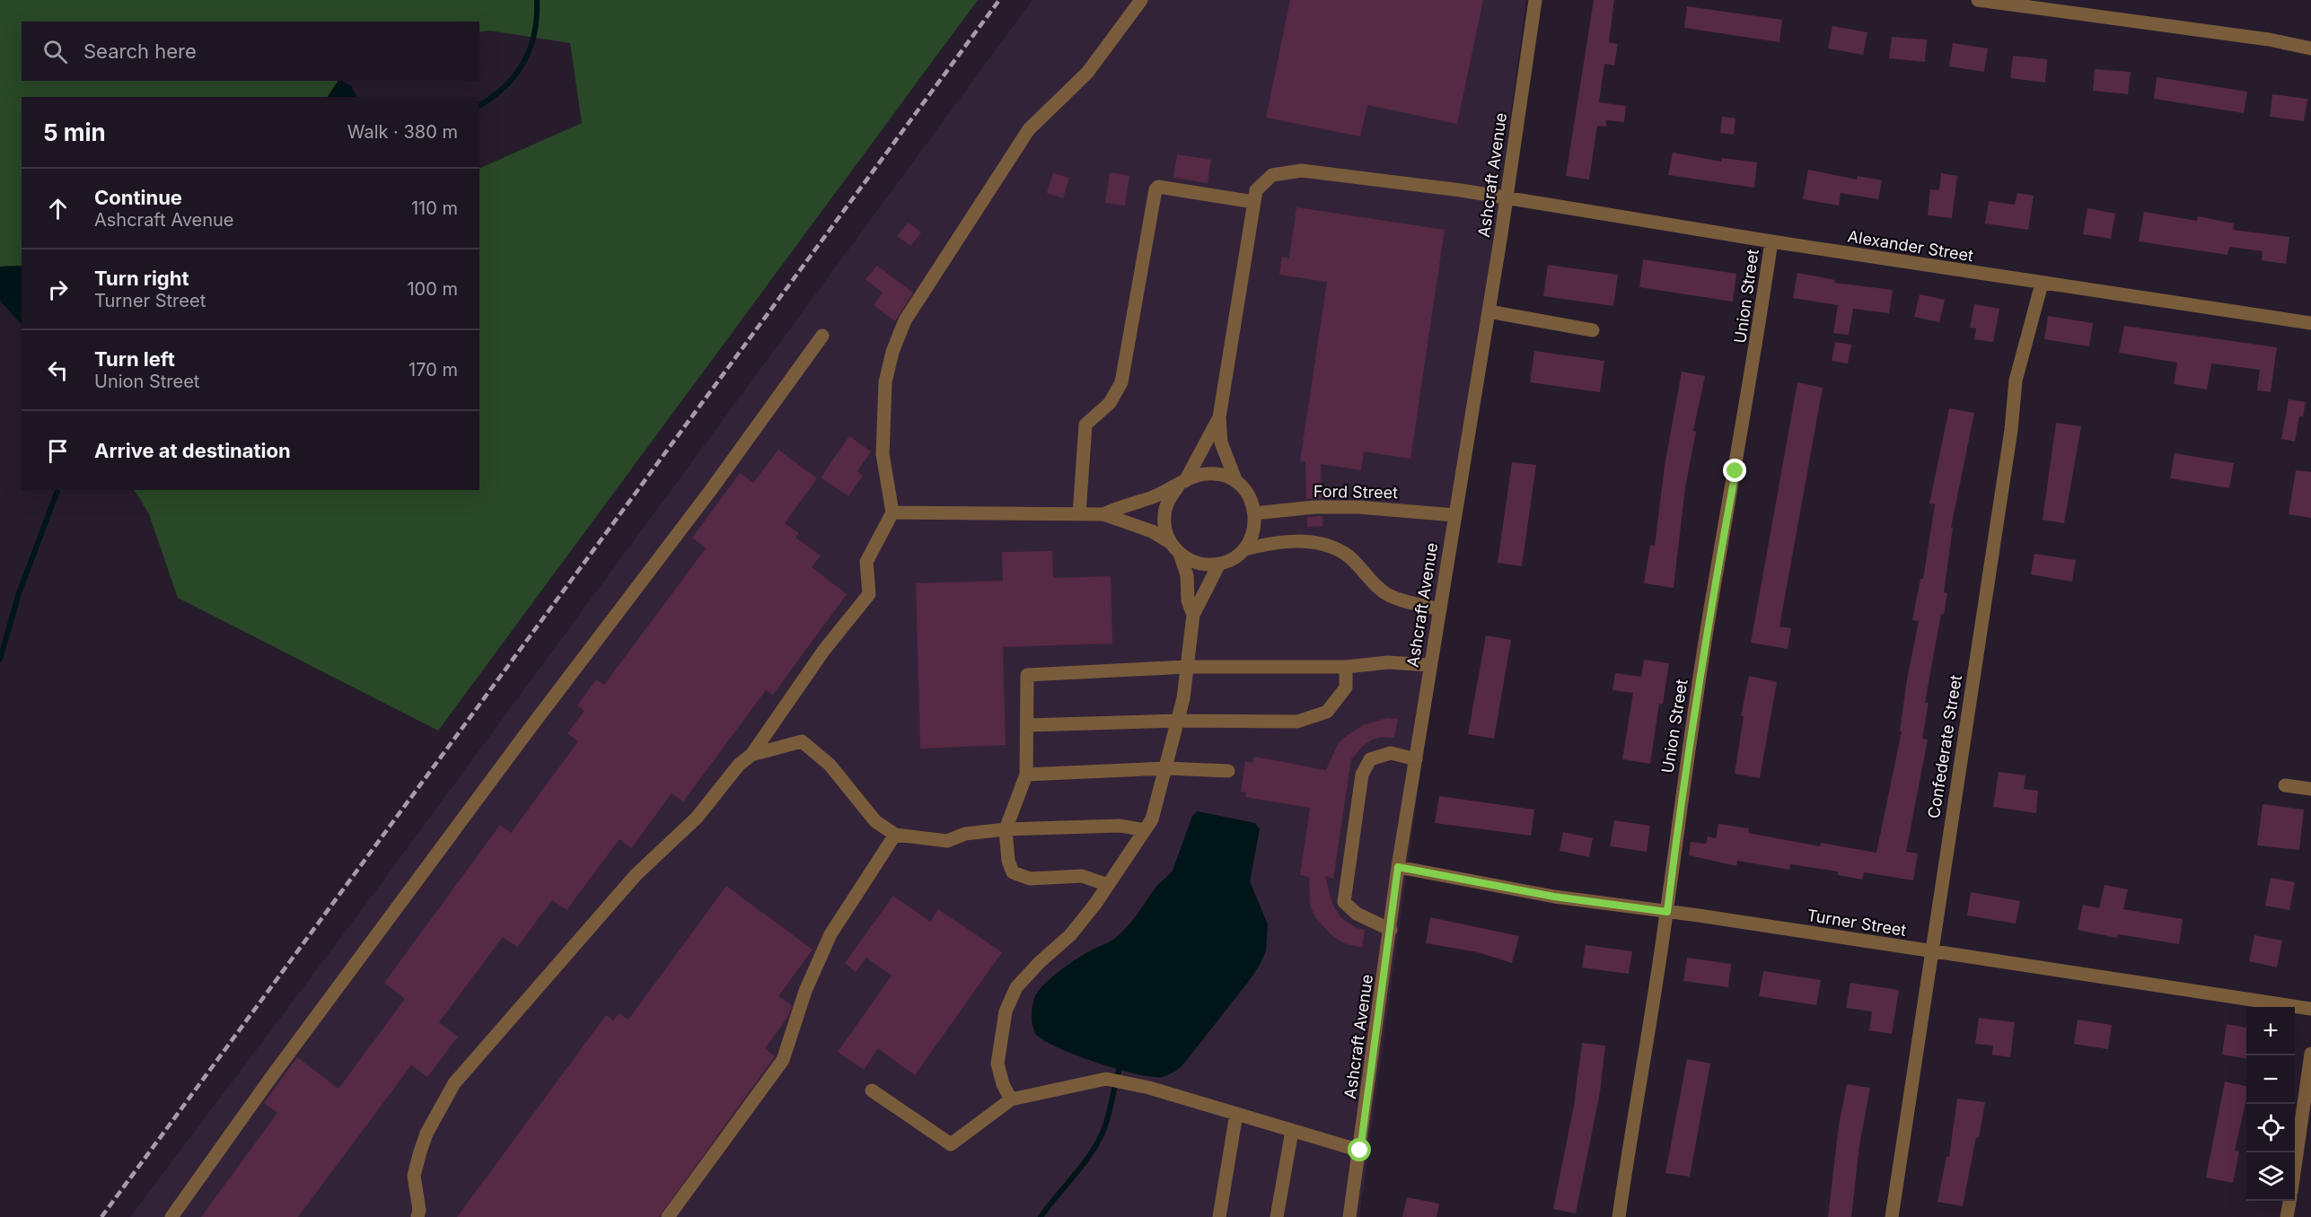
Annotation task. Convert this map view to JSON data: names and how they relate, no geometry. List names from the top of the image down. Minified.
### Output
{"streets":{"street":["Ashcraft Avenue","Alexander Street","Union Street","Ford Street","Confederate Street","Turner Street"]},"crossings":[["Ashcraft Avenue","Alexander Street"],["Ashcraft Avenue","Ford Street"],["Ashcraft Avenue","Turner Street"],["Alexander Street","Union Street"],["Alexander Street","Confederate Street"],["Union Street","Turner Street"],["Confederate Street","Turner Street"]],"page":{"search":"Search here","heading":["5 min","Walk · 380 m"],"list":[["Continue","Ashcraft Avenue","110 m"],["Turn right","Turner Street","100 m"],["Turn left","Union Street","170 m"],"Arrive at destination"],"map_buttons":["+","−"]}}
